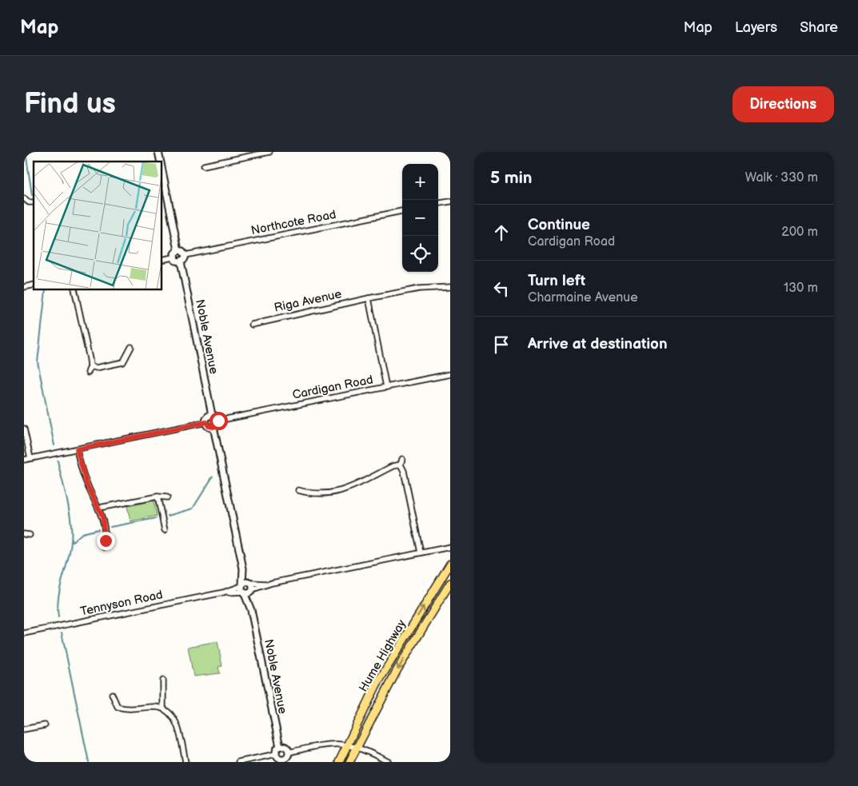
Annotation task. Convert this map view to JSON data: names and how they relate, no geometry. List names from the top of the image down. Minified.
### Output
{"streets":{"highway":["Hume Highway"],"street":["Northcote Road","Riga Avenue","Noble Avenue","Cardigan Road","Tennyson Road"]},"crossings":[["Northcote Road","Noble Avenue"],["Noble Avenue","Cardigan Road"],["Noble Avenue","Tennyson Road"]],"page":{"header":"Map","nav":["Map","Layers","Share"],"buttons":"Directions","title":"Find us","heading":["5 min","Walk · 330 m"],"map_buttons":["+","−"],"list":[["Continue","Cardigan Road","200 m"],["Turn left","Charmaine Avenue","130 m"],"Arrive at destination"]}}
